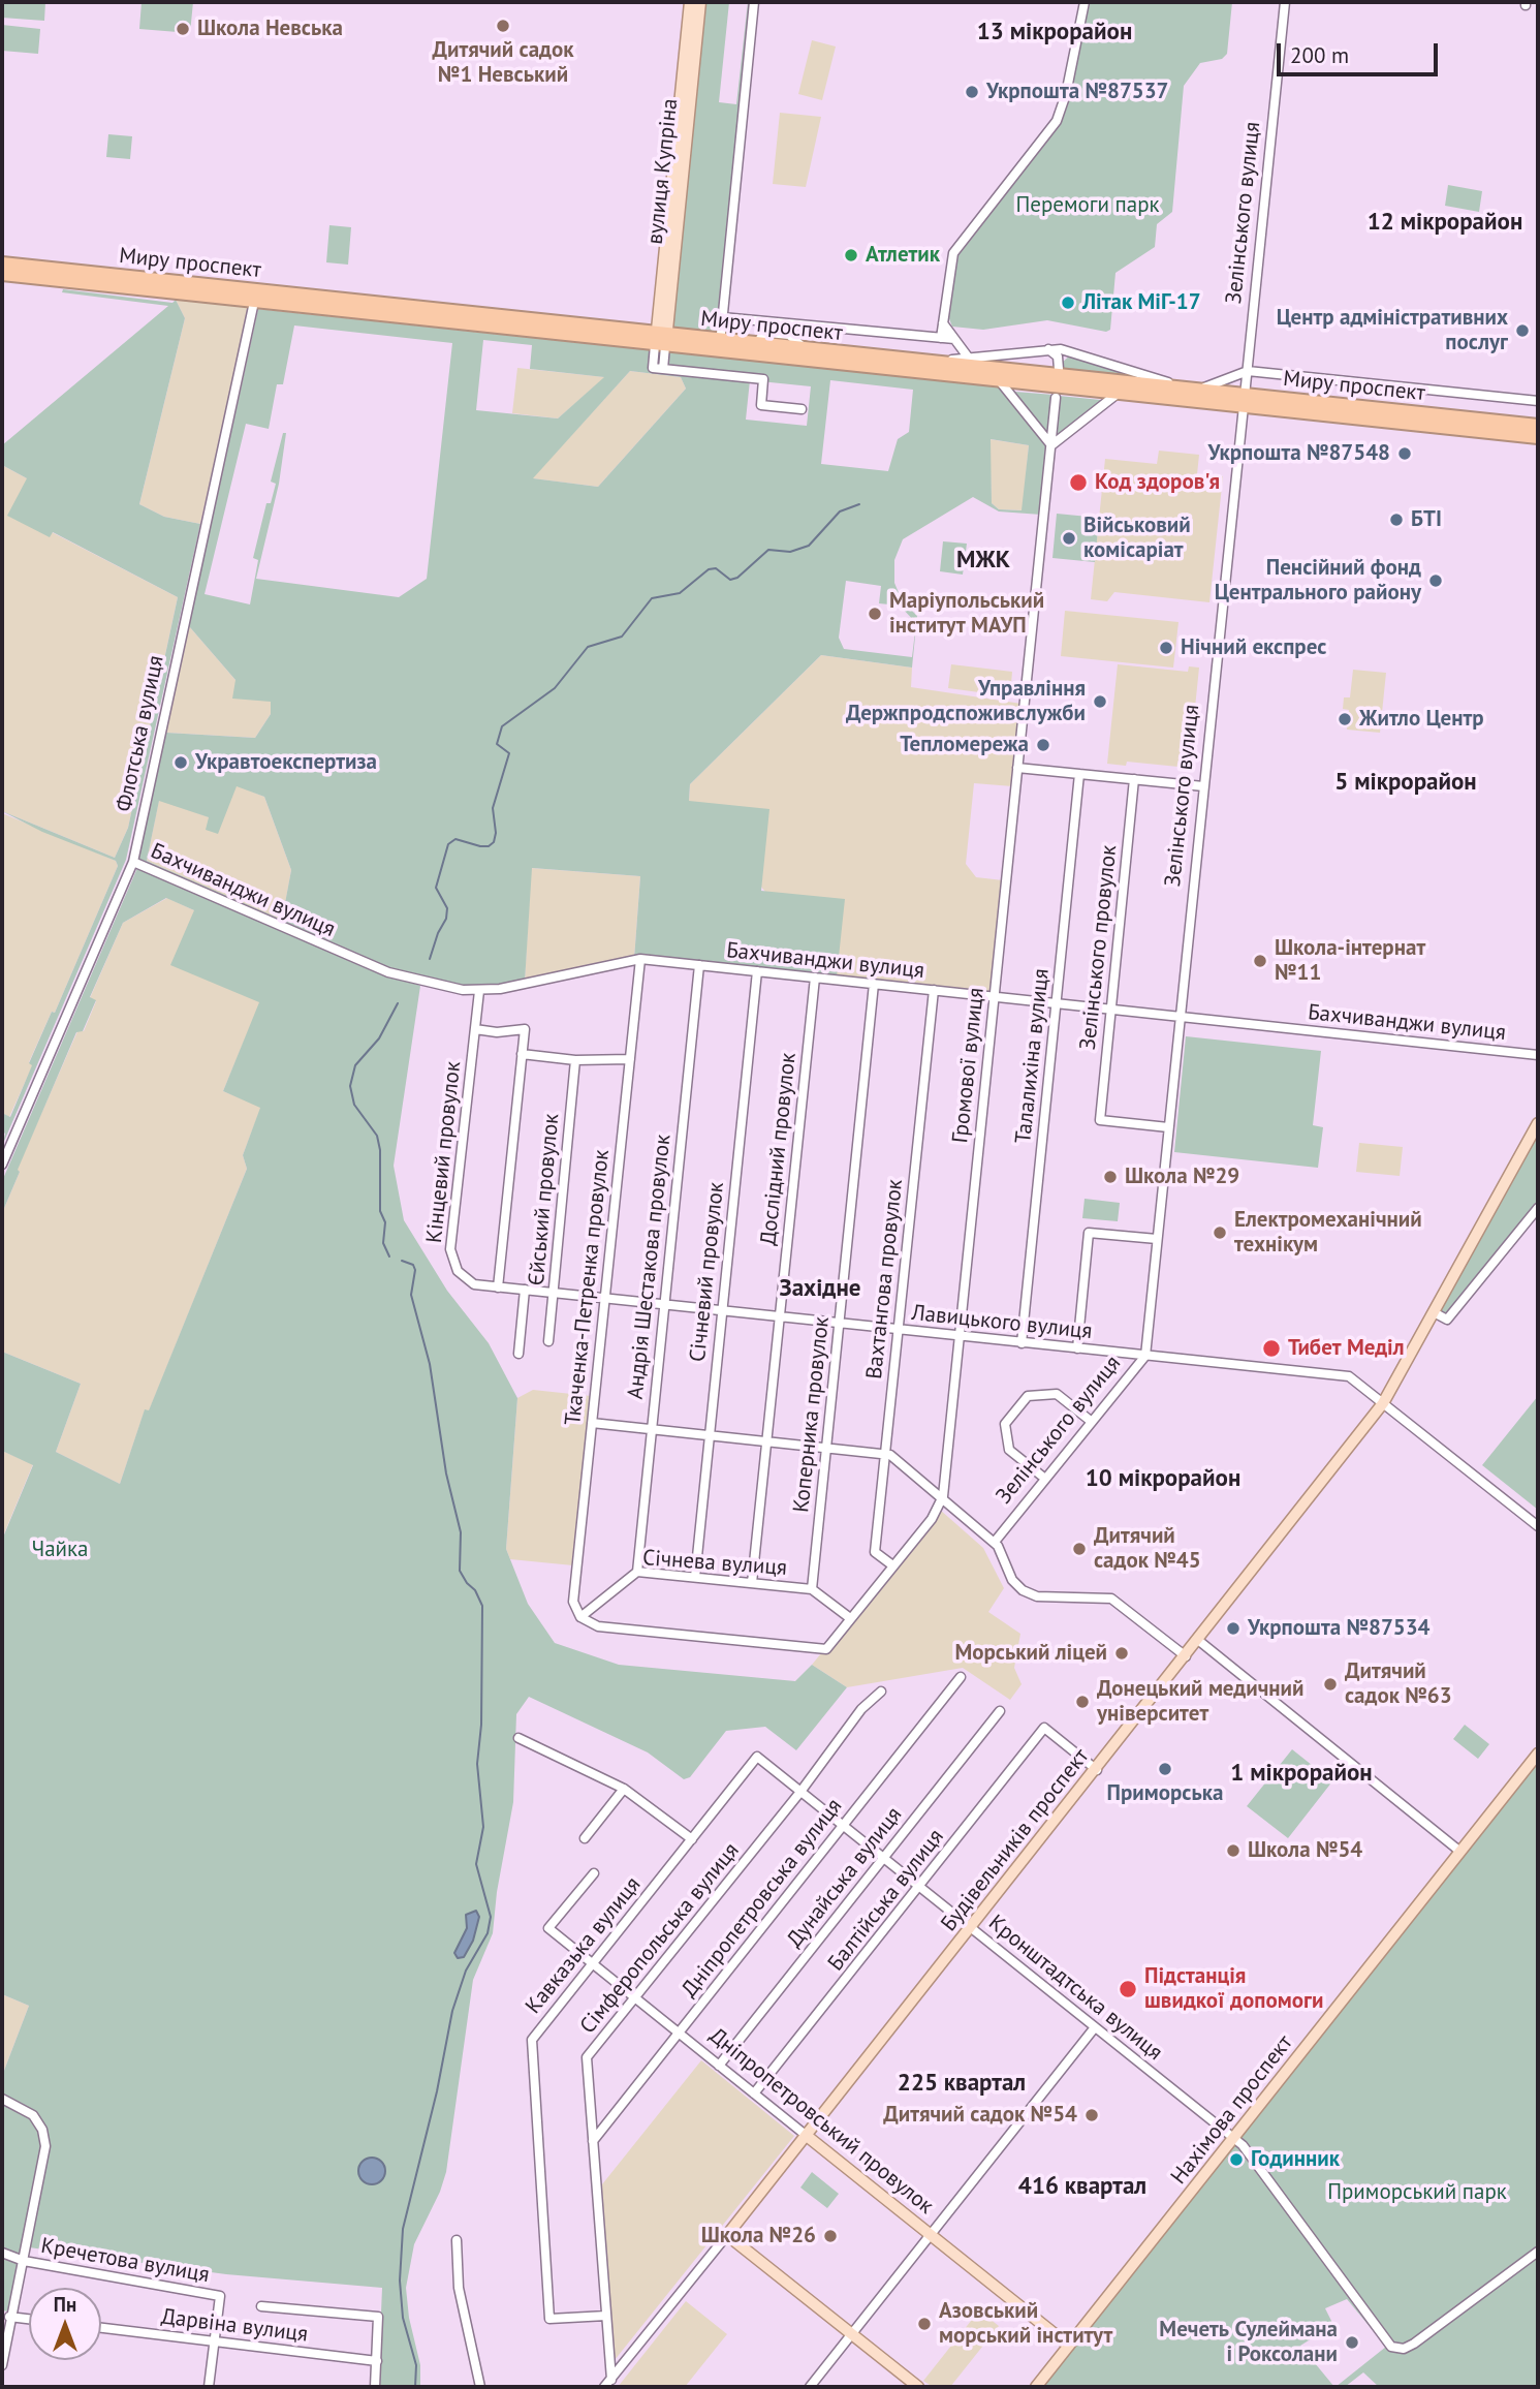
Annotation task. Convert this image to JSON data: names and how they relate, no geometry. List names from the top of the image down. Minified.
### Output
{"streets":{"highway":["Миру проспект"],"main road":["вулиця Купріна","Будівельників проспект","Нахімова проспект","Дніпропетровський провулок"],"street":["Зелінського вулиця","Флотська вулиця","Бахчиванджи вулиця","Зелінського провулок","Талалихіна вулиця","Громової вулиця","Дослідний провулок","Кінцевий провулок","Єйський провулок","Андрія Шестакова провулок","Січневий провулок","Вахтангова провулок","Ткаченка-Петренка провулок","Лавицького вулиця","Коперника провулок","Січнева вулиця","Дунайська вулиця","Дніпропетровська вулиця","Балтійська вулиця","Сімферопольська вулиця","Кавказька вулиця","Кронштадтська вулиця","Кречетова вулиця","Дарвіна вулиця"]},"crossings":[["вулиця Купріна","Миру проспект"],["Зелінського вулиця","Миру проспект"],["Зелінського вулиця","Бахчиванджи вулиця"],["Зелінського вулиця","Зелінського провулок"],["Зелінського вулиця","Лавицького вулиця"],["Миру проспект","Флотська вулиця"],["Флотська вулиця","Бахчиванджи вулиця"],["Бахчиванджи вулиця","Зелінського провулок"],["Бахчиванджи вулиця","Талалихіна вулиця"],["Бахчиванджи вулиця","Громової вулиця"],["Бахчиванджи вулиця","Дослідний провулок"],["Бахчиванджи вулиця","Кінцевий провулок"],["Бахчиванджи вулиця","Андрія Шестакова провулок"],["Бахчиванджи вулиця","Січневий провулок"],["Бахчиванджи вулиця","Вахтангова провулок"],["Бахчиванджи вулиця","Ткаченка-Петренка провулок"],["Бахчиванджи вулиця","Коперника провулок"],["Талалихіна вулиця","Лавицького вулиця"],["Громової вулиця","Вахтангова провулок"],["Громової вулиця","Ткаченка-Петренка провулок"],["Громової вулиця","Лавицького вулиця"],["Громової вулиця","Січнева вулиця"],["Дослідний провулок","Лавицького вулиця"],["Дослідний провулок","Січнева вулиця"],["Кінцевий провулок","Лавицького вулиця"],["Єйський провулок","Лавицького вулиця"],["Андрія Шестакова провулок","Лавицького вулиця"],["Андрія Шестакова провулок","Січнева вулиця"],["Січневий провулок","Лавицького вулиця"],["Січневий провулок","Січнева вулиця"],["Вахтангова провулок","Лавицького вулиця"],["Ткаченка-Петренка провулок","Лавицького вулиця"],["Ткаченка-Петренка провулок","Січнева вулиця"],["Лавицького вулиця","Коперника провулок"],["Лавицького вулиця","Будівельників проспект"],["Коперника провулок","Січнева вулиця"],["Будівельників проспект","Балтійська вулиця"],["Будівельників проспект","Сімферопольська вулиця"],["Будівельників проспект","Кронштадтська вулиця"],["Будівельників проспект","Дніпропетровський провулок"],["Дунайська вулиця","Кронштадтська вулиця"],["Дунайська вулиця","Дніпропетровський провулок"],["Дніпропетровська вулиця","Сімферопольська вулиця"],["Дніпропетровська вулиця","Кронштадтська вулиця"],["Дніпропетровська вулиця","Дніпропетровський провулок"],["Балтійська вулиця","Кронштадтська вулиця"],["Балтійська вулиця","Дніпропетровський провулок"],["Сімферопольська вулиця","Кавказька вулиця"],["Сімферопольська вулиця","Кронштадтська вулиця"],["Сімферопольська вулиця","Дніпропетровський провулок"],["Кавказька вулиця","Кронштадтська вулиця"],["Кавказька вулиця","Дніпропетровський провулок"],["Кронштадтська вулиця","Нахімова проспект"],["Нахімова проспект","Дніпропетровський провулок"],["Кречетова вулиця","Дарвіна вулиця"]],"districts":["13 мікрорайон","12 мікрорайон","МЖК","5 мікрорайон","Західне","10 мікрорайон","1 мікрорайон","225 квартал","416 квартал"],"parks":["Перемоги парк","Чайка","Приморський парк"],"places":["Дитячий садок №1 Невський","Школа Невська","Укрпошта №87537","Атлетик","Літак МіГ-17","Центр адміністративних послуг","Укрпошта №87548","Код здоров'я","БТІ","Військовий комісаріат","Пенсійний фонд Центрального району","Маріупольський інститут МАУП","Нічний експрес","Управління Держпродспоживслужби","Житло Центр","Тепломережа","Укравтоекспертиза","Школа-інтернат №11","Школа №29","Електромеханічний технікум","Тибет Меділ","Дитячий садок №45","Укрпошта №87534","Морський ліцей","Дитячий садок №63","Донецький медичний університет","Приморська","Школа №54","Підстанція швидкої допомоги","Дитячий садок №54","Годинник","Школа №26","Азовський морський інститут","Мечеть Сулеймана і Роксолани"],"scale_bar":"200 m","north":"top"}
